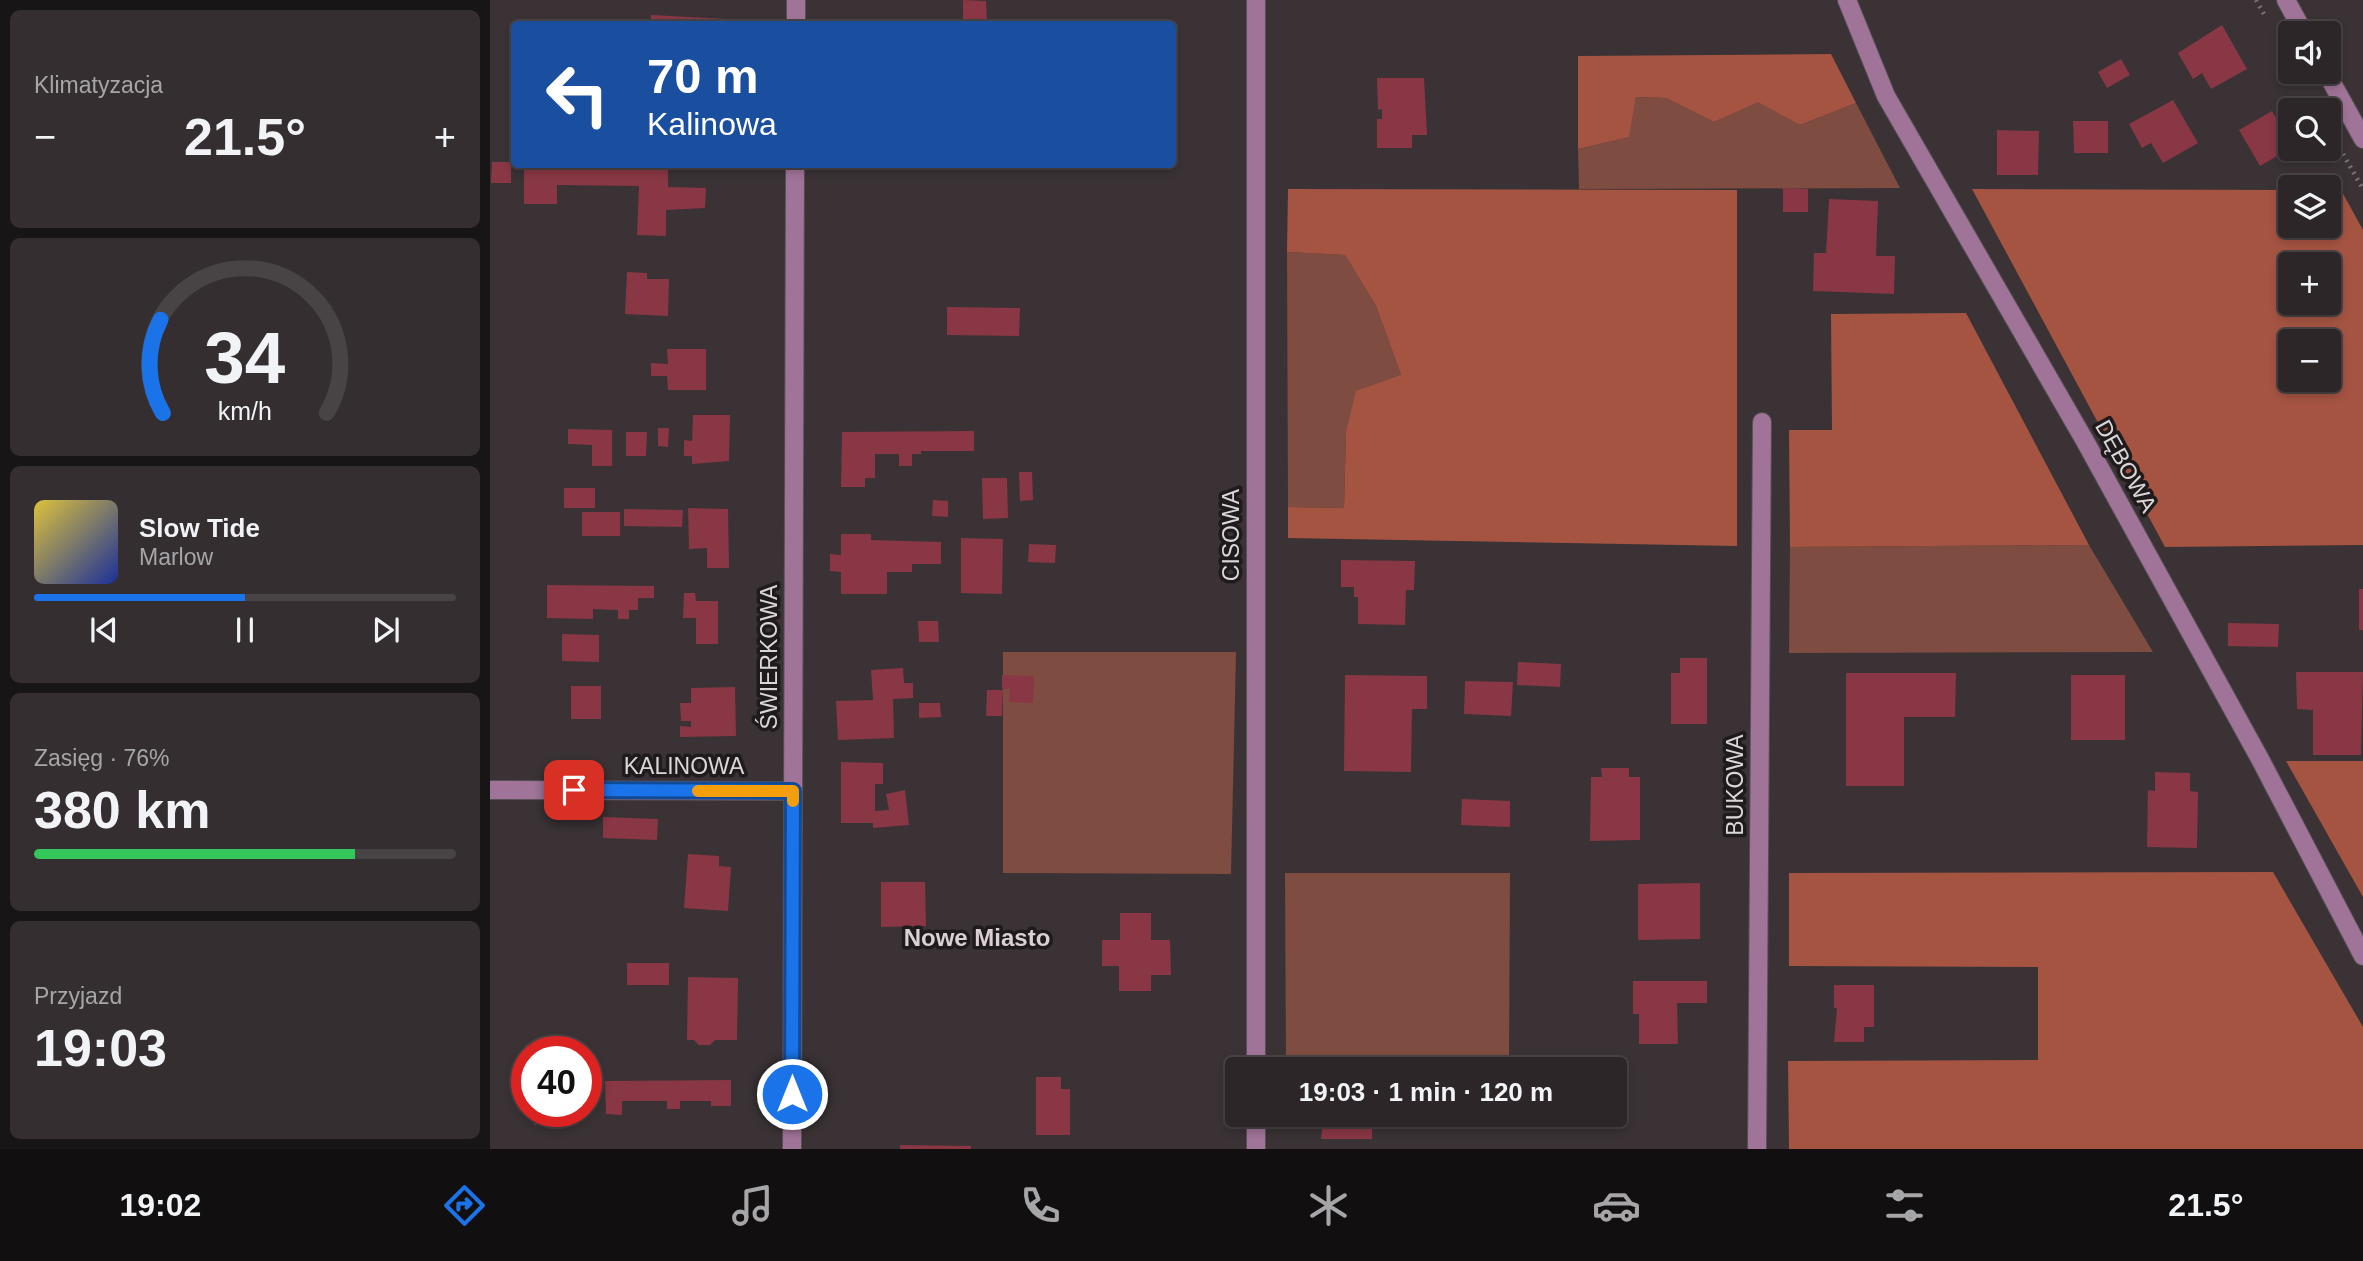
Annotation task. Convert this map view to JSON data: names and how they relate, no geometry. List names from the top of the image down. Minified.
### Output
{"streets":{"street":["DĘBOWA","CISOWA","ŚWIERKOWA","KALINOWA","BUKOWA"]},"crossings":[["ŚWIERKOWA","KALINOWA"]],"districts":["Nowe Miasto"],"page":{"tile":["Klimatyzacja",["Zasięg · 76%","380 km"],["Przyjazd","19:03"]],"map_buttons":["+","−"],"turn":["70 m","Kalinowa"],"heat":["−","21.5°","+"],"song":["Slow Tide","Marlow"],"limit":"40","trip":"19:03 · 1 min · 120 m","tabs":["19:02","21.5°"],"gauge":["34","km/h"]}}
